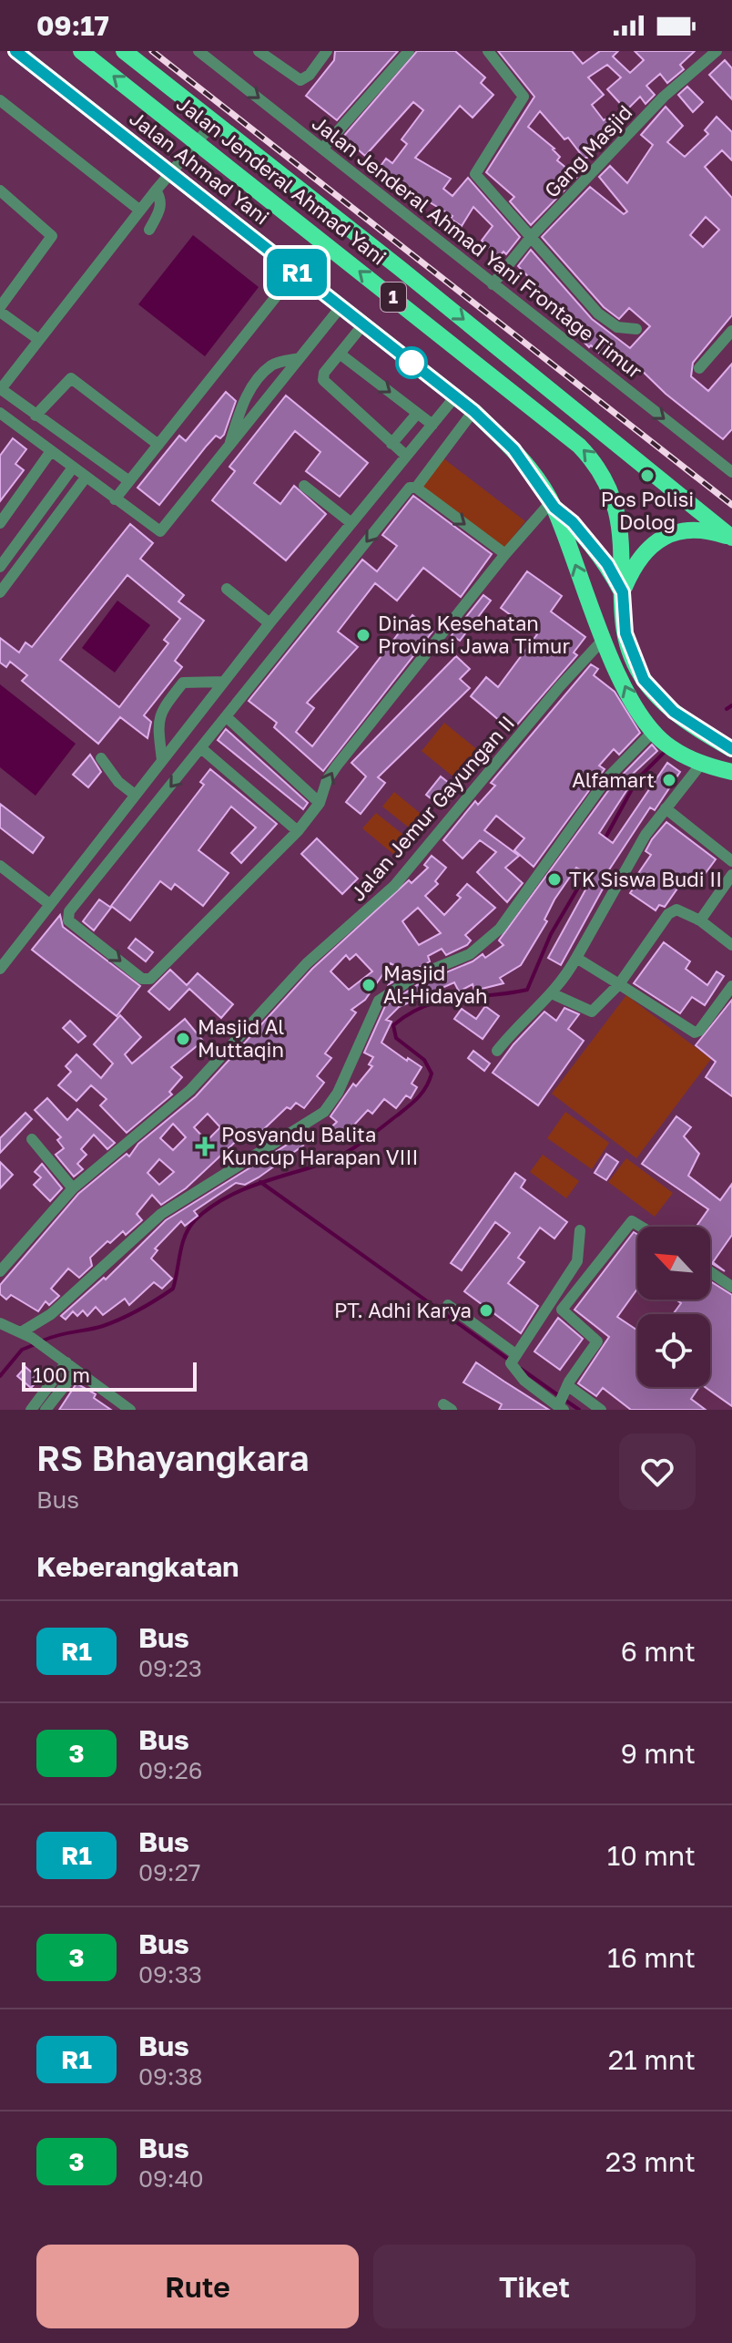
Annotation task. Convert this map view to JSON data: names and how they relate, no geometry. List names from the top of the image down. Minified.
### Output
{"streets":{"highway":["Jalan Ahmad Yani","Jalan Jenderal Ahmad Yani","1"],"street":["Gang Masjid","Jalan Jenderal Ahmad Yani Frontage Timur","Jalan Jemur Gayungan II"]},"crossings":[["Gang Masjid","Jalan Jenderal Ahmad Yani Frontage Timur"],["Jalan Ahmad Yani","Jalan Jemur Gayungan II"]],"places":{"other":["Pos Polisi Dolog","Dinas Kesehatan Provinsi Jawa Timur","Alfamart","TK Siswa Budi II","Masjid Al-Hidayah","Masjid Al Muttaqin","PT. Adhi Karya"],"health":["Posyandu Balita Kuncup Harapan VIII"]},"lines":["bus line R1"],"scale_bar":"100 m","north":"top left","page":{"status":"09:17","on_map":"R1","scale":"100 m","heading":[["RS Bhayangkara","Bus"],"Keberangkatan"],"list":[{"mark":"R1","name":"Bus","note":"09:23","value":"6 mnt"},{"mark":"3","name":"Bus","note":"09:26","value":"9 mnt"},{"mark":"R1","name":"Bus","note":"09:27","value":"10 mnt"},{"mark":"3","name":"Bus","note":"09:33","value":"16 mnt"},{"mark":"R1","name":"Bus","note":"09:38","value":"21 mnt"},{"mark":"3","name":"Bus","note":"09:40","value":"23 mnt"}],"buttons":["Rute","Tiket"]}}
